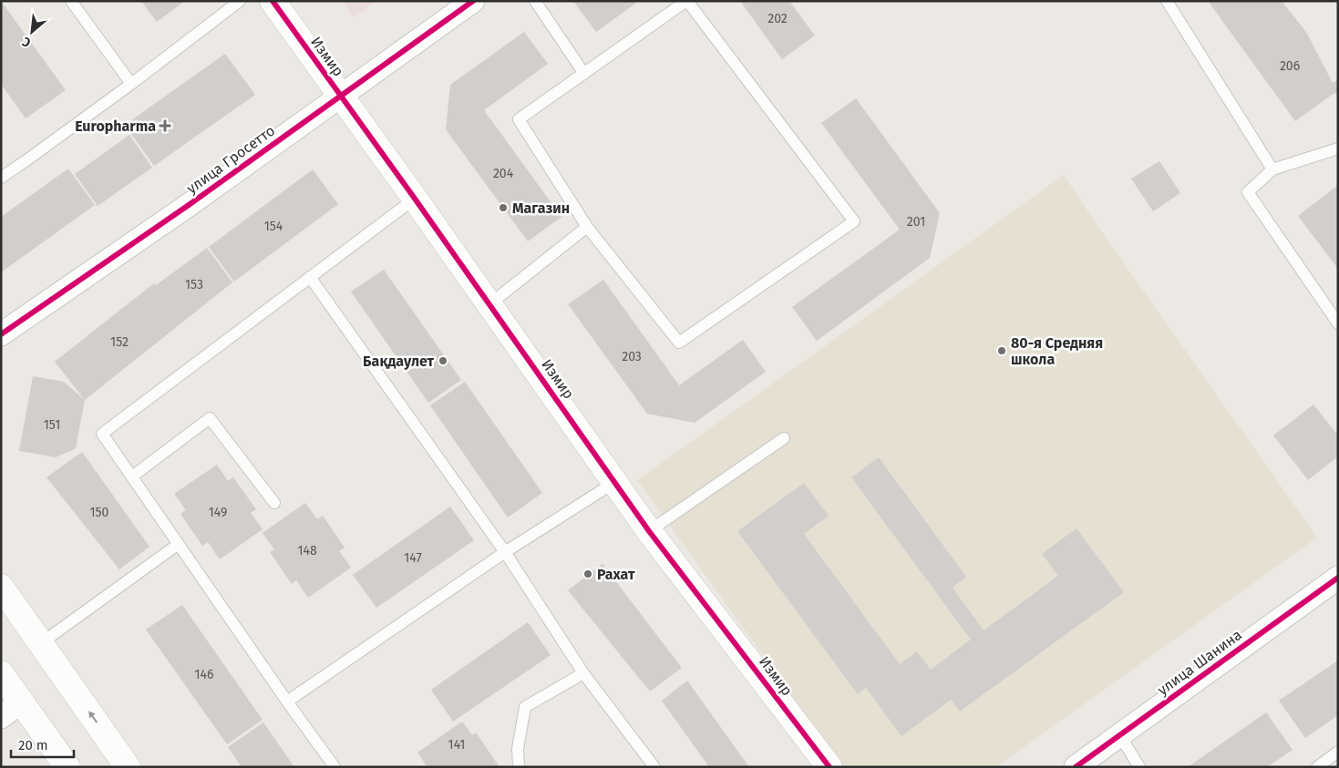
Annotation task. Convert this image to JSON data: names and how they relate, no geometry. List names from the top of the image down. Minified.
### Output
{"streets":{"street":["Измир","улица Гросетто","улица Шанина"]},"crossings":[["Измир","улица Гросетто"]],"places":{"health":["Europharma"],"other":["Магазин","80-я Средняя школа","Бақдаулет","Рахат"]},"house_numbers":["202","206","204","201","154","153","152","203","151","150","149","148","147","146","141"],"scale_bar":"20 m","north":"bottom left"}
